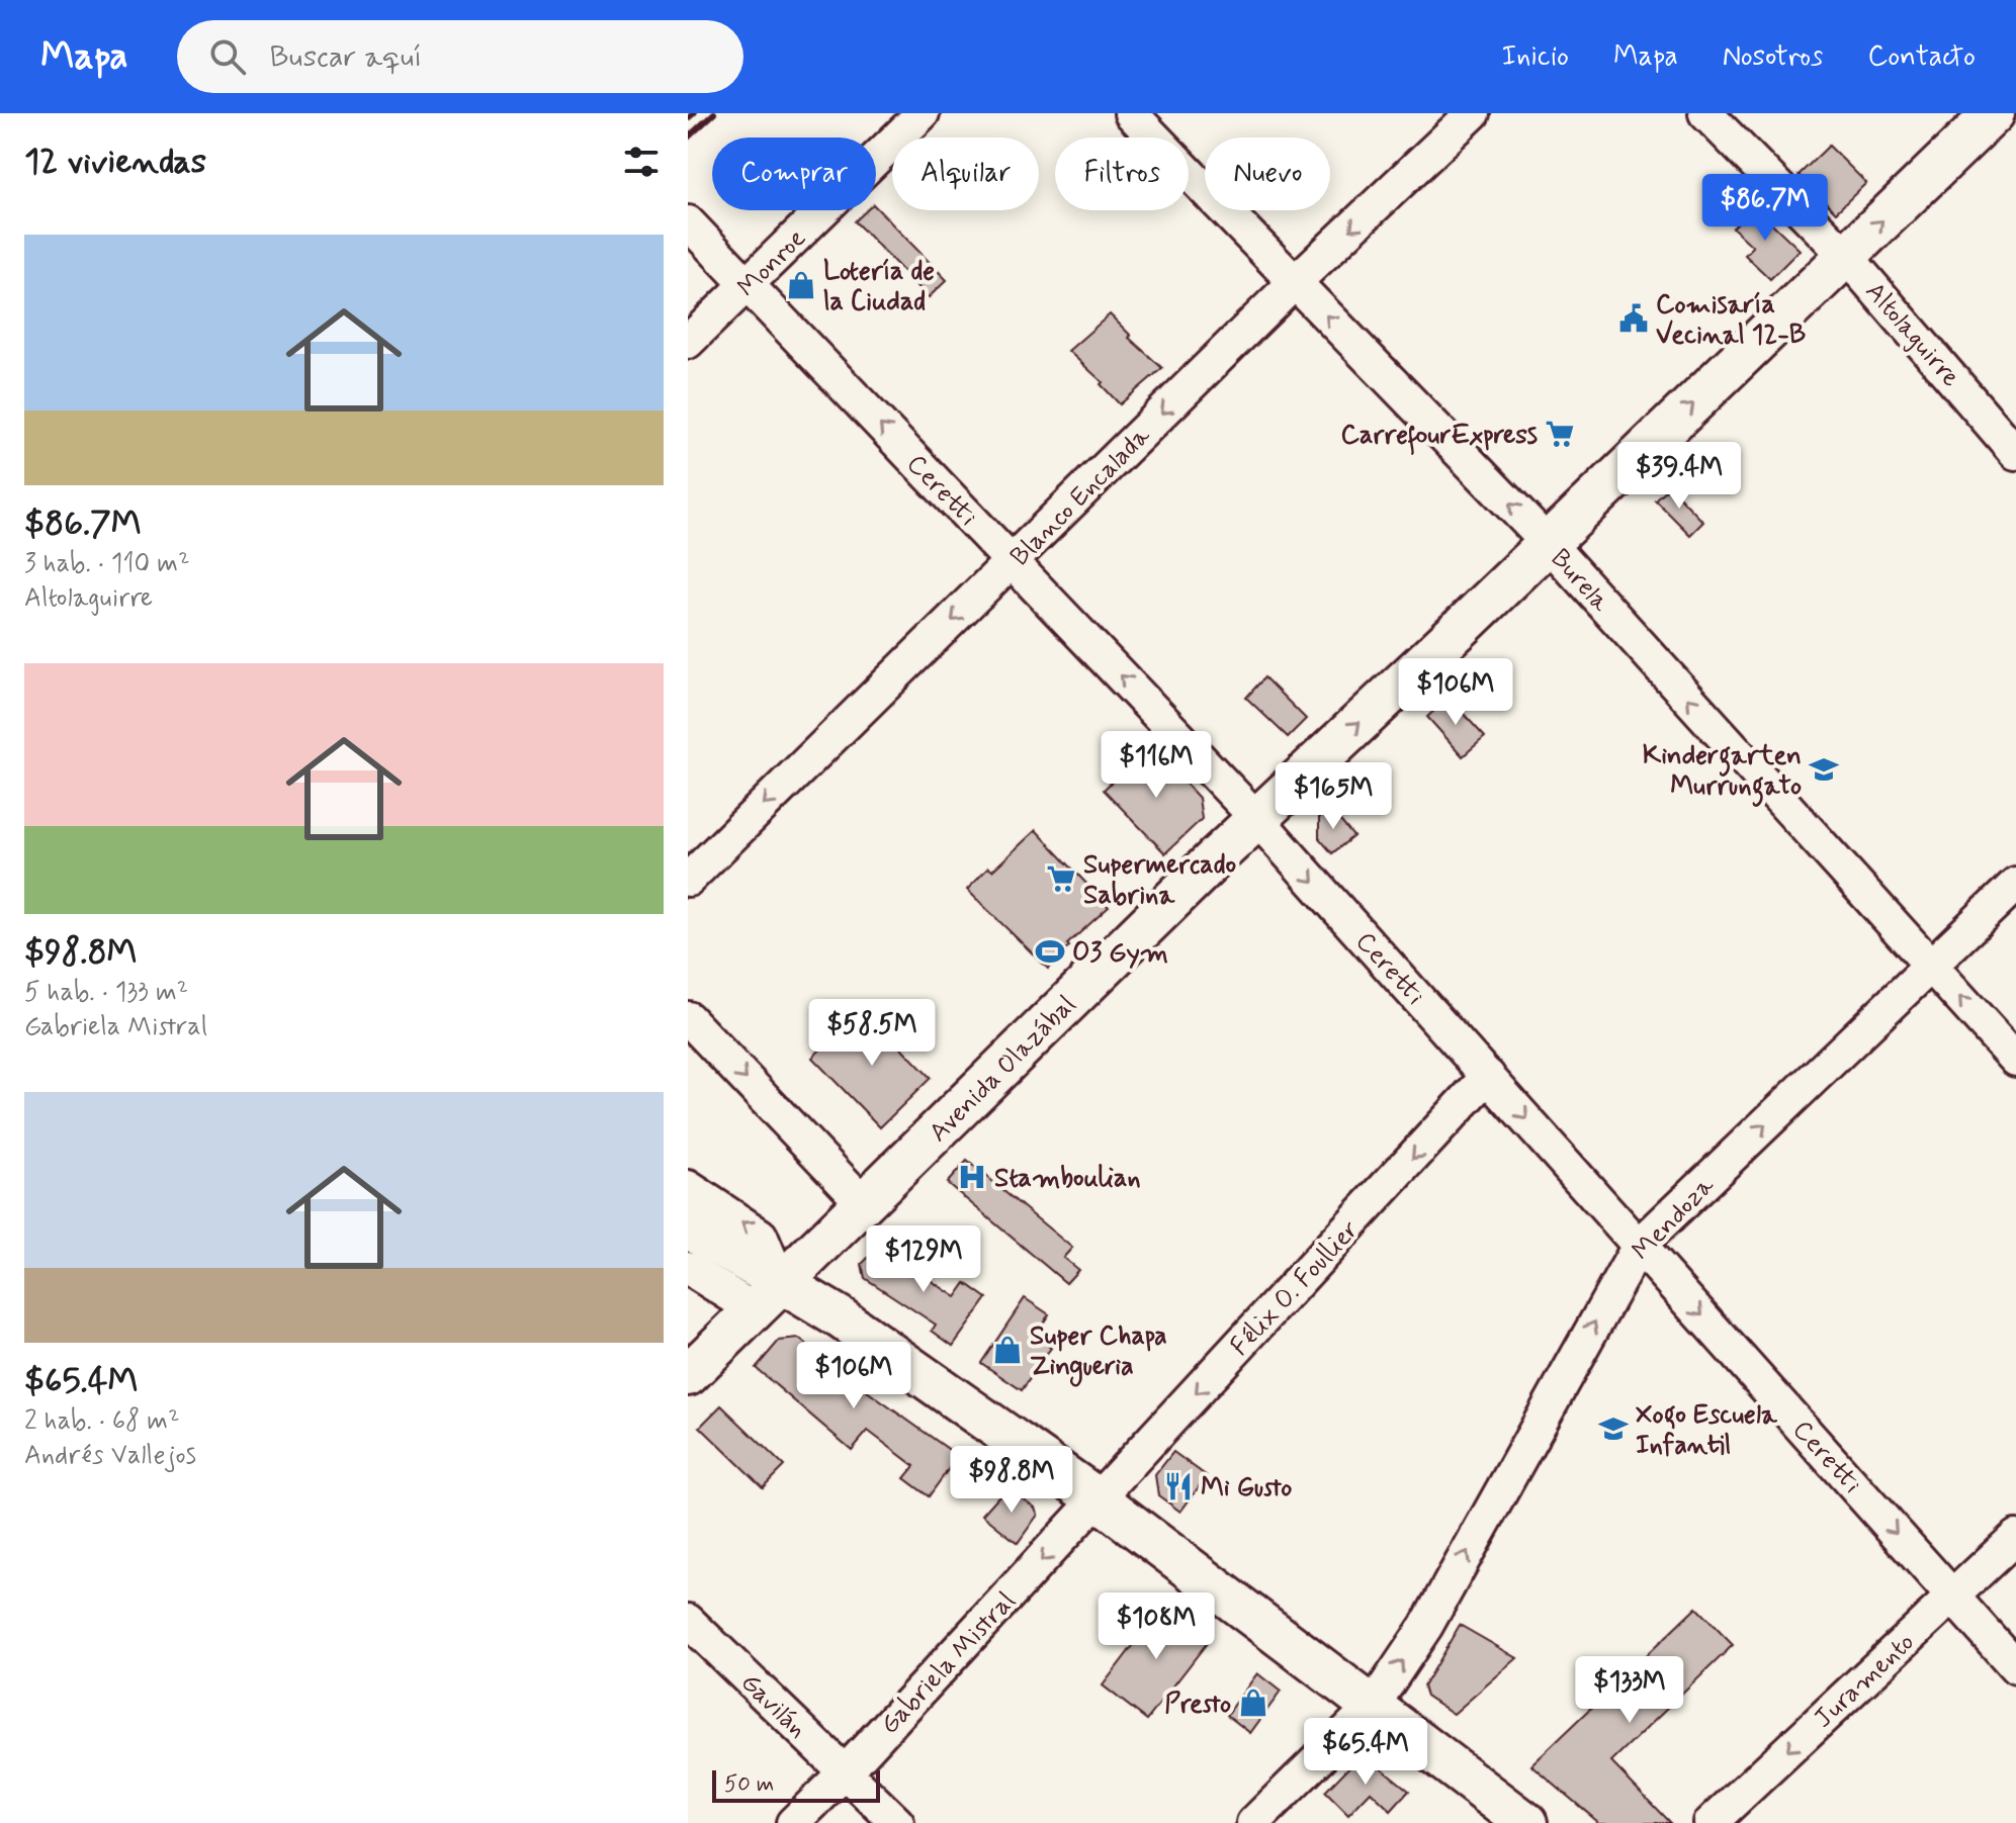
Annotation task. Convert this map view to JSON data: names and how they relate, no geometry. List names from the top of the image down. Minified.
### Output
{"streets":{"main road":["Avenida Olazábal"],"street":["Monroe","Altolaguirre","Ceretti","Blanco Encalada","Burela","Mendoza","Félix O. Foullier","Gabriela Mistral","Juramento","Gavilán"]},"crossings":[["Monroe","Ceretti"],["Altolaguirre","Avenida Olazábal"],["Ceretti","Blanco Encalada"],["Ceretti","Avenida Olazábal"],["Ceretti","Mendoza"],["Ceretti","Félix O. Foullier"],["Ceretti","Juramento"],["Blanco Encalada","Burela"],["Burela","Avenida Olazábal"],["Burela","Mendoza"],["Félix O. Foullier","Gabriela Mistral"],["Gabriela Mistral","Gavilán"]],"one_way":["Blanco Encalada","Burela","Avenida Olazábal","Mendoza","Félix O. Foullier","Gabriela Mistral","Juramento"],"places":{"shop":["Lotería de la Ciudad","Super Chapa Zingueria","Presto"],"public building":["Comisaría Vecinal 12-B"],"supermarket":["CarrefourExpress","Supermercado Sabrina"],"school or university":["Kindergarten Murrungato","Xogo Escuela Infantil"],"sports":["O3 Gym"],"hospital":["Stamboulian"],"restaurant":["Mi Gusto"]},"scale_bar":"50 m","page":{"header":"Mapa","search":"Buscar aquí","nav":["Inicio","Mapa","Nosotros","Contacto"],"heading":"12 viviendas","chip":["Comprar","Alquilar","Filtros","Nuevo"],"price":["$86.7M","$39.4M","$106M","$116M","$165M","$58.5M","$129M","$106M","$98.8M","$108M","$133M","$65.4M"],"list":[{"name":"$86.7M","note":"3 hab. · 110 m² · Altolaguirre"},{"name":"$98.8M","note":"5 hab. · 133 m² · Gabriela Mistral"},{"name":"$65.4M","note":"2 hab. · 68 m² · Andrés Vallejos"}],"scale":"50 m"}}
